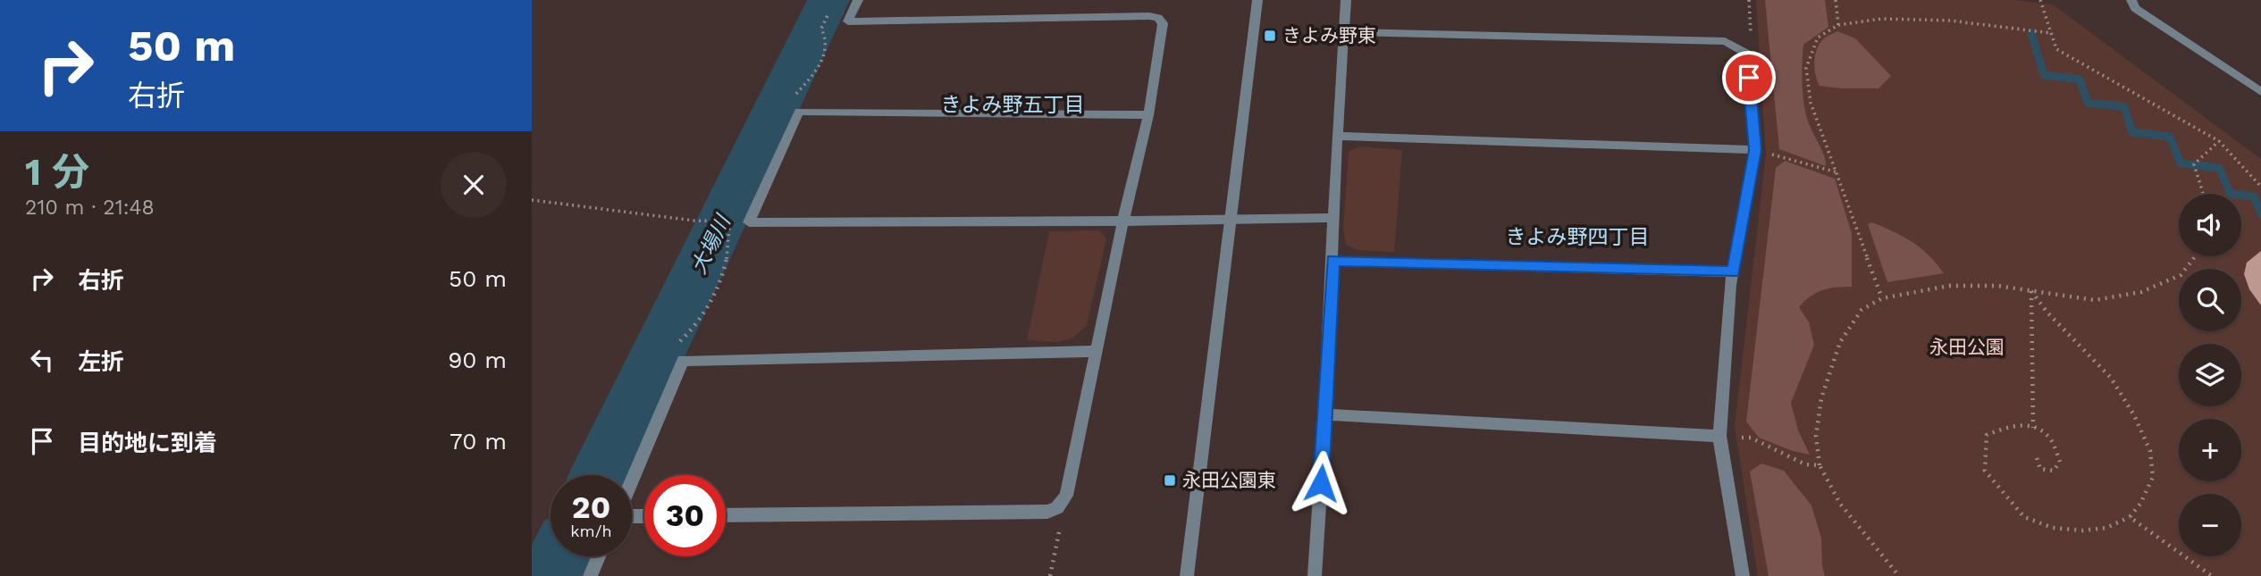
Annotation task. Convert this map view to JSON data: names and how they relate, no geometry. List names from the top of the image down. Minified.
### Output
{"districts":["きよみ野五丁目","きよみ野四丁目"],"water":["大場川"],"parks":["永田公園"],"places":{"transit":["きよみ野東","永田公園東"]},"page":{"turn":["50 m","右折"],"heading":["1 分","210 m · 21:48"],"map_buttons":["+","−"],"list":[{"name":"右折","value":"50 m"},{"name":"左折","value":"90 m"},{"name":"目的地に到着","value":"70 m"}],"speed":"20 km/h","limit":"30"}}
